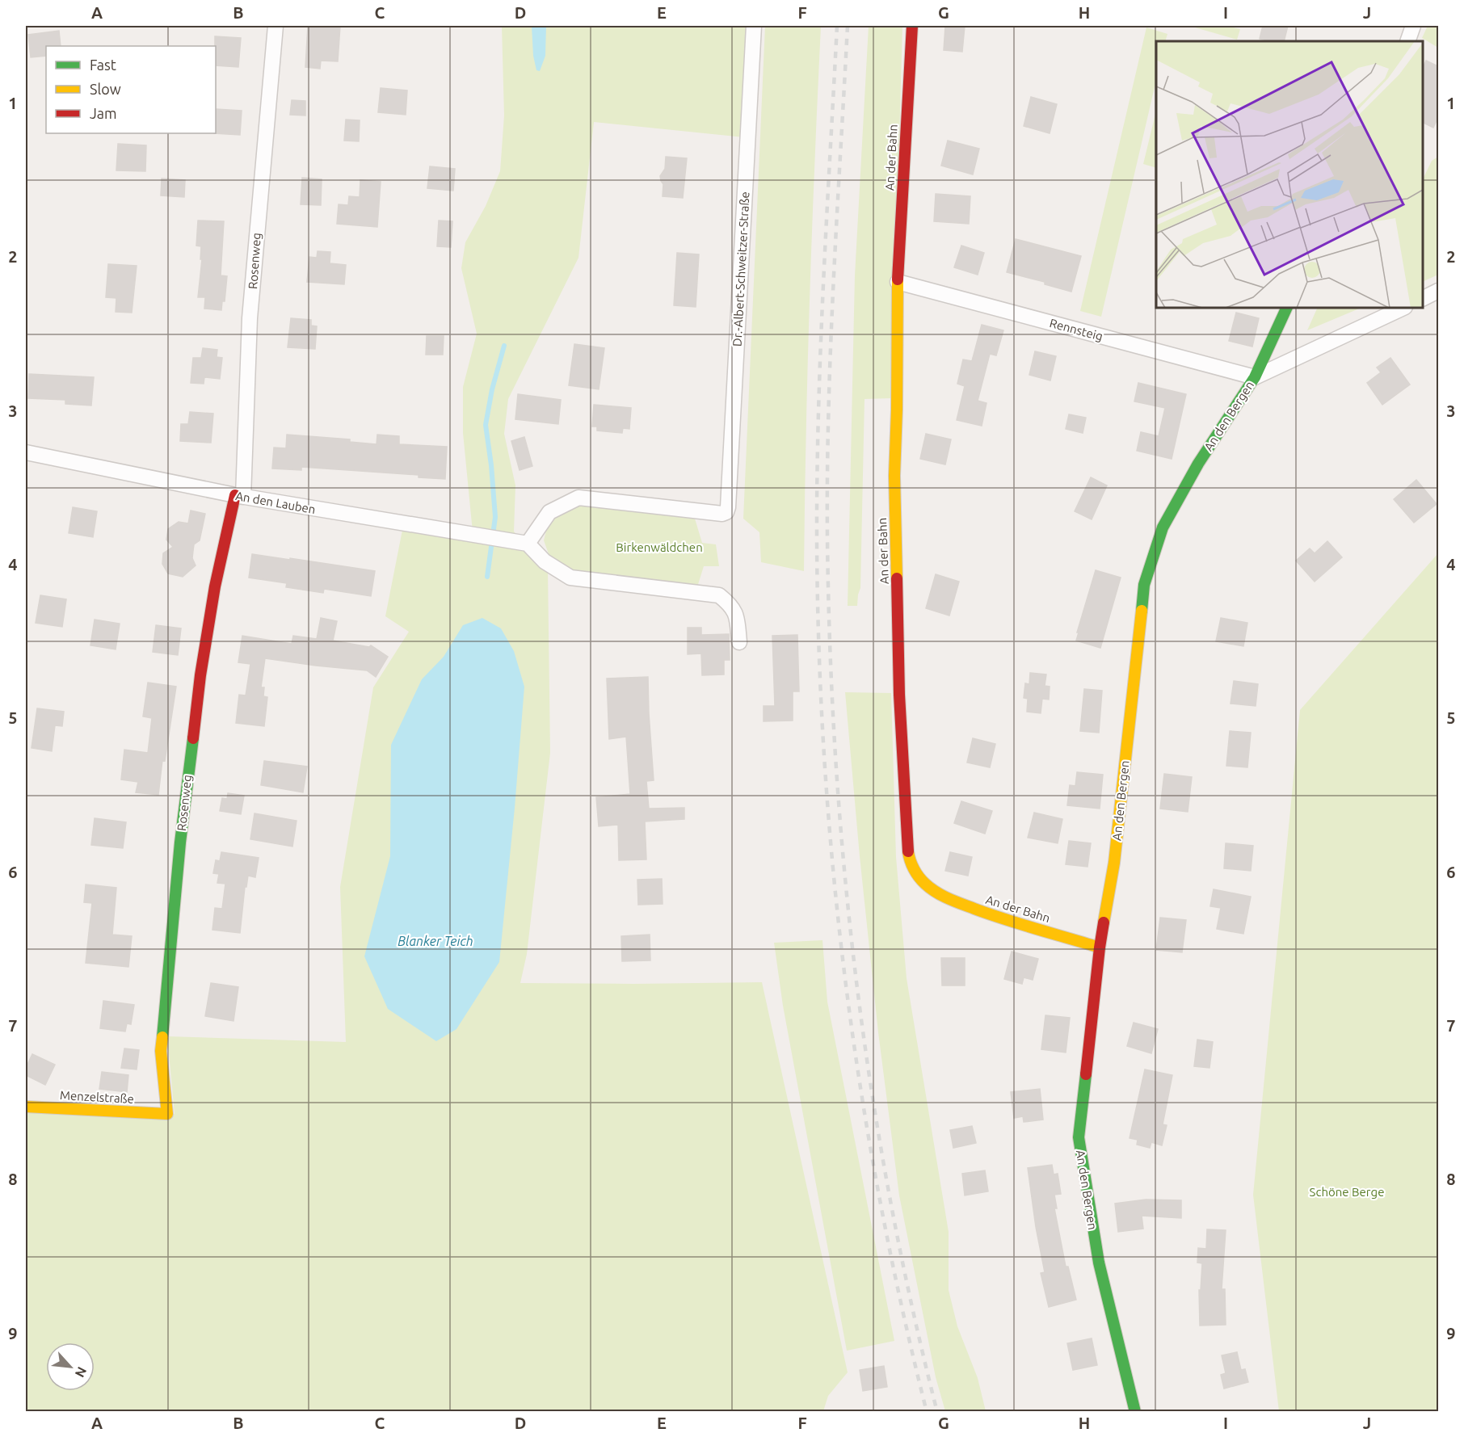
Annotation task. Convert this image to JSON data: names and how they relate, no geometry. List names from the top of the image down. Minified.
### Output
{"streets":{"street":["An der Bahn","Rosenweg","Dr.-Albert-Schweitzer-Straße","Rennsteig","An den Bergen","An den Lauben","Menzelstraße"]},"crossings":[["An der Bahn","Rennsteig"],["An der Bahn","An den Bergen"],["Rosenweg","An den Lauben"],["Rosenweg","Menzelstraße"],["Dr.-Albert-Schweitzer-Straße","An den Lauben"],["Rennsteig","An den Bergen"]],"water":["Blanker Teich"],"parks":["Birkenwäldchen","Schöne Berge"],"legend":["Fast","Slow","Jam"],"north":"bottom right","grid":{"columns":["A","B","C","D","E","F","G","H","I","J"],"rows":["1","2","3","4","5","6","7","8","9"]}}
